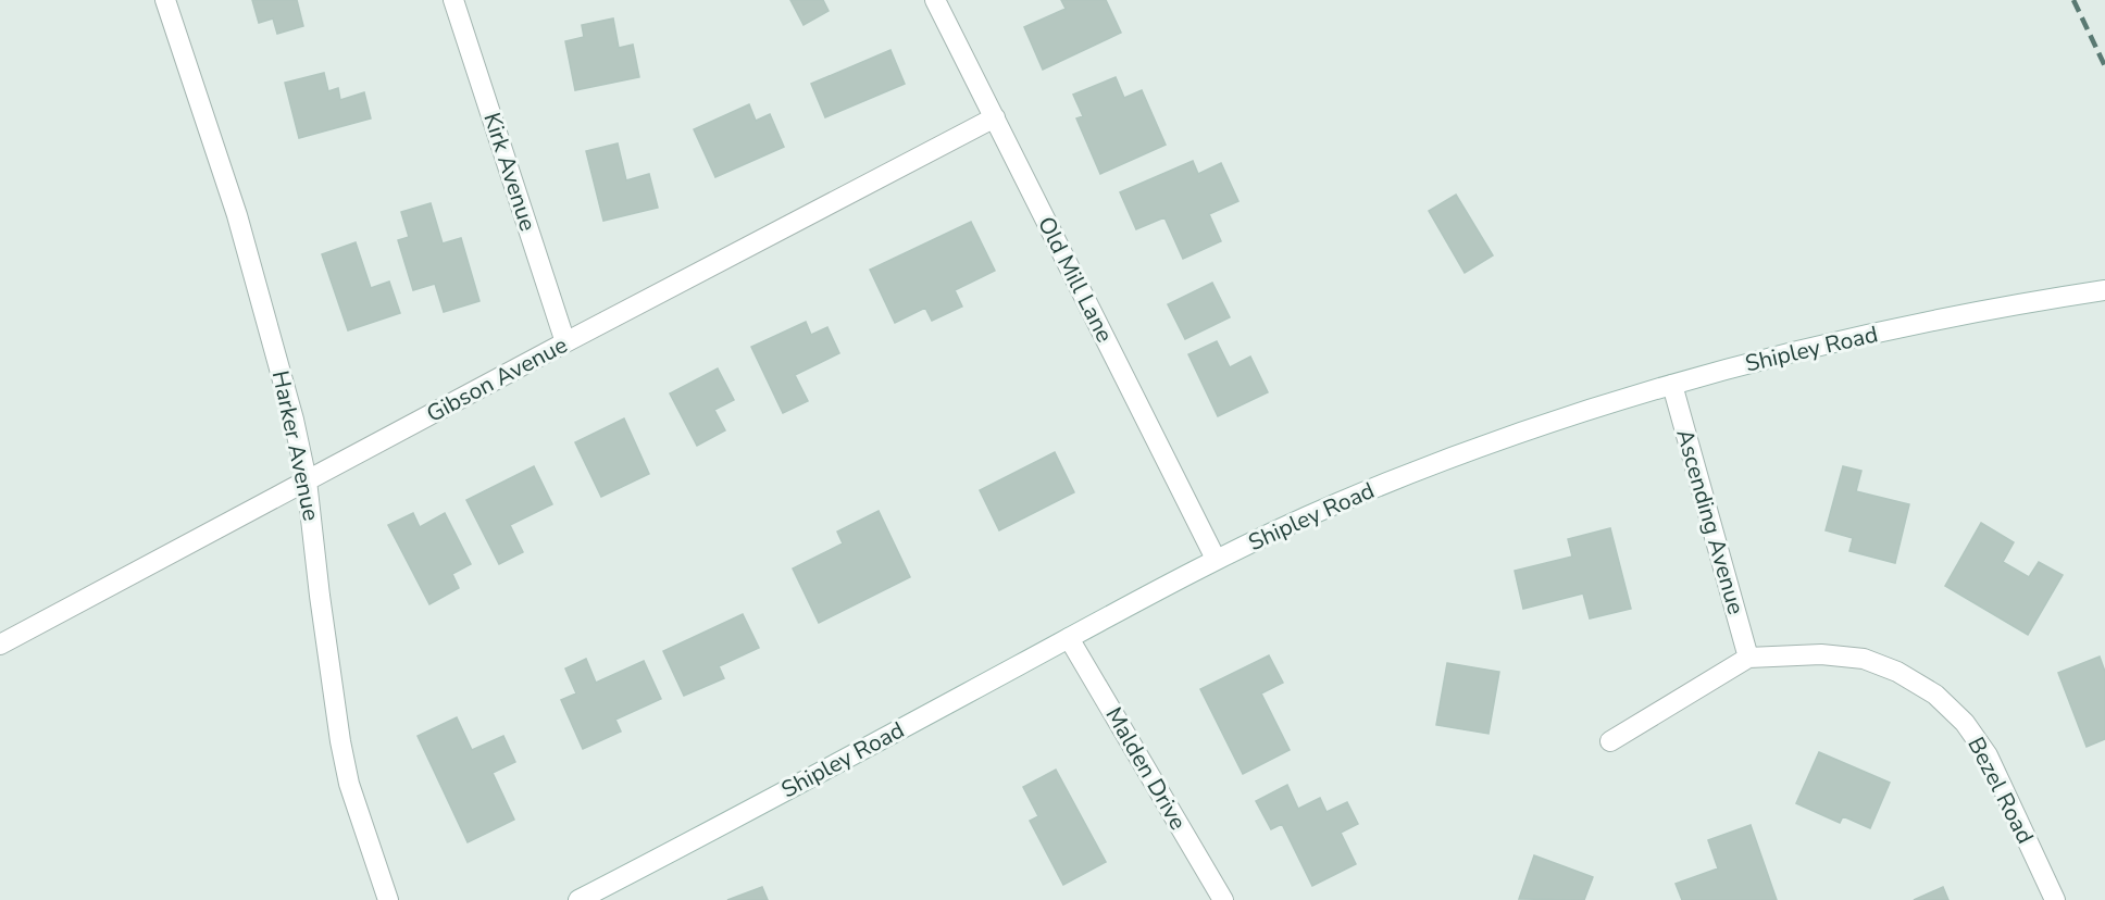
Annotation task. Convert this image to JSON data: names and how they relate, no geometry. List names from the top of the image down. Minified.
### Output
{"streets":{"street":["Kirk Avenue","Old Mill Lane","Shipley Road","Gibson Avenue","Harker Avenue","Ascending Avenue","Malden Drive","Bezel Road"]},"crossings":[["Kirk Avenue","Gibson Avenue"],["Old Mill Lane","Shipley Road"],["Old Mill Lane","Gibson Avenue"],["Shipley Road","Ascending Avenue"],["Shipley Road","Malden Drive"],["Gibson Avenue","Harker Avenue"],["Ascending Avenue","Bezel Road"]]}
